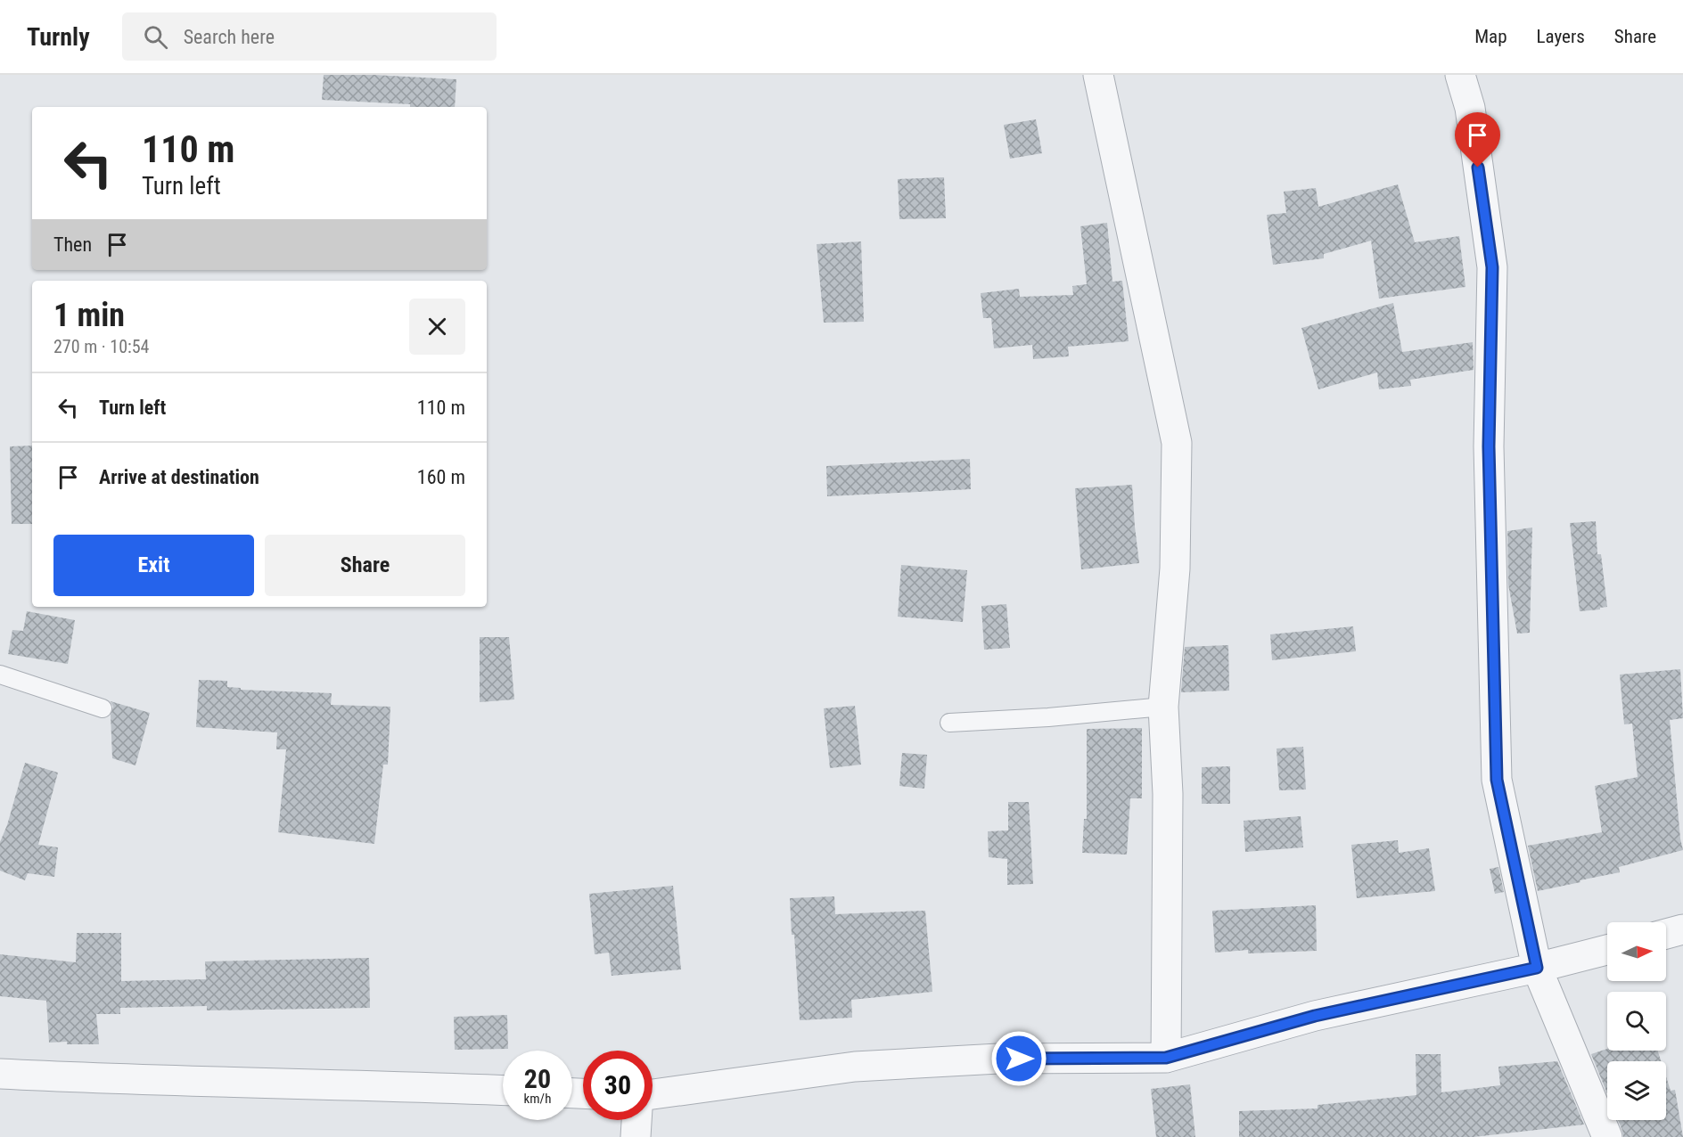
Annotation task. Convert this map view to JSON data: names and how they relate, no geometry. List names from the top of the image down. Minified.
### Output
{"north":"right","page":{"header":"Turnly","search":"Search here","nav":["Map","Layers","Share"],"turn":["110 m","Turn left"],"then":"Then","heading":["1 min","270 m · 10:54"],"list":[{"name":"Turn left","value":"110 m"},{"name":"Arrive at destination","value":"160 m"}],"buttons":["Exit","Share"],"speed":"20 km/h","limit":"30"}}
